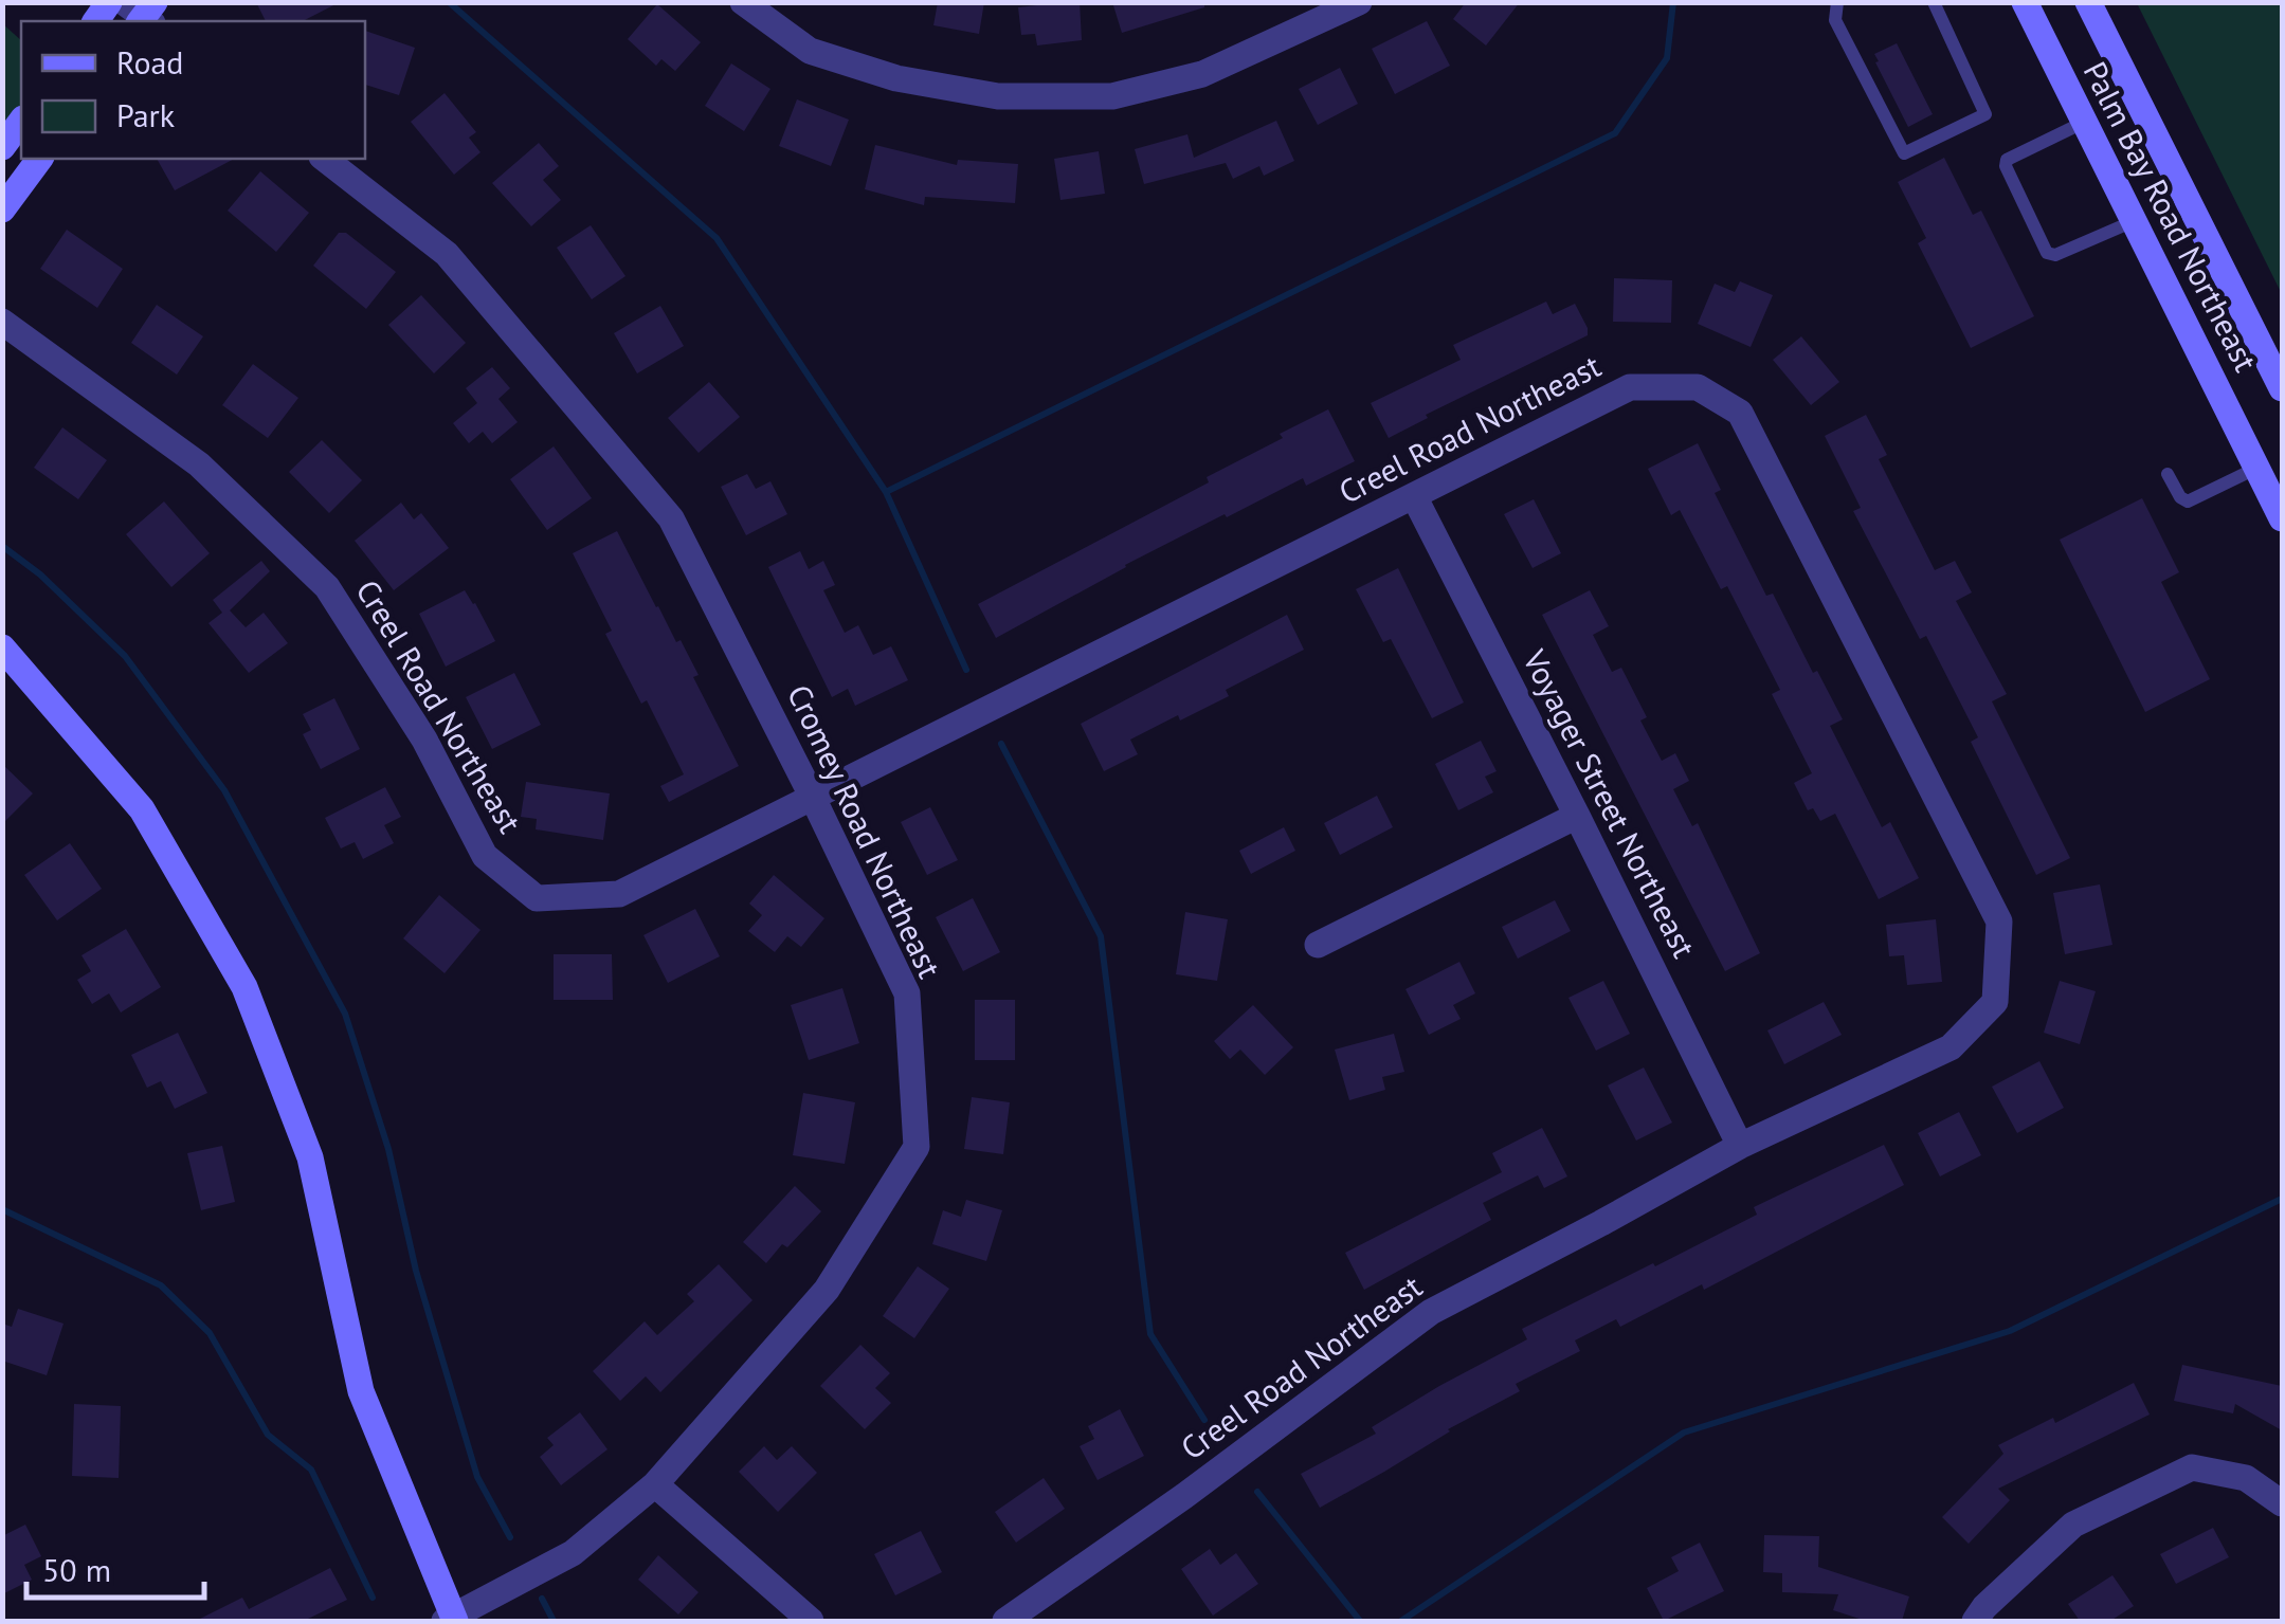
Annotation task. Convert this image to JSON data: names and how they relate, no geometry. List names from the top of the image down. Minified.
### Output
{"streets":{"street":["Palm Bay Road Northeast","Creel Road Northeast","Voyager Street Northeast","Cromey Road Northeast"]},"crossings":[["Creel Road Northeast","Voyager Street Northeast"],["Creel Road Northeast","Cromey Road Northeast"]],"legend":["Road","Park"],"scale_bar":"50 m"}
